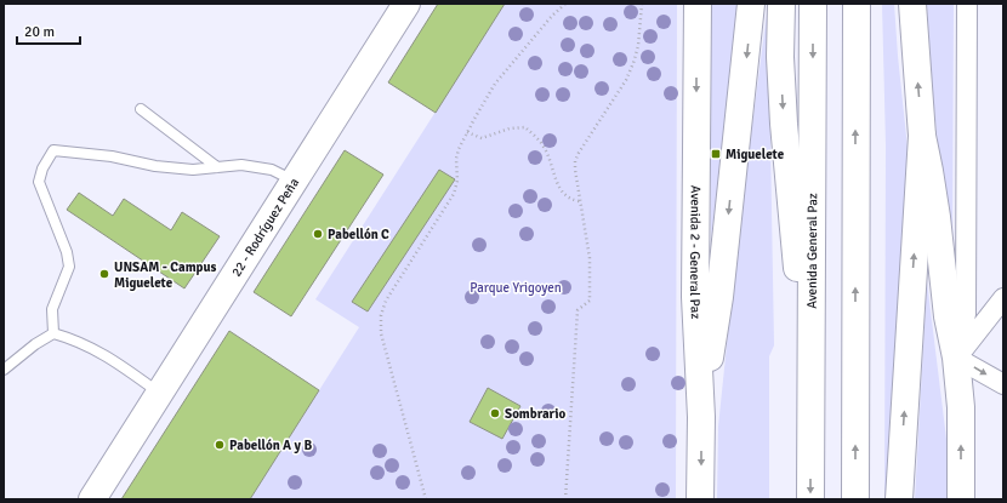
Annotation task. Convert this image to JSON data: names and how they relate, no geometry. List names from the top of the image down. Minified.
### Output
{"streets":{"main road":["22 - Rodríguez Peña","Avenida 2 - General Paz","Avenida General Paz"]},"parks":["Parque Yrigoyen"],"places":{"transit":["Miguelete"],"other":["Pabellón C","UNSAM - Campus Miguelete","Sombrario","Pabellón A y B"]},"scale_bar":"20 m"}
